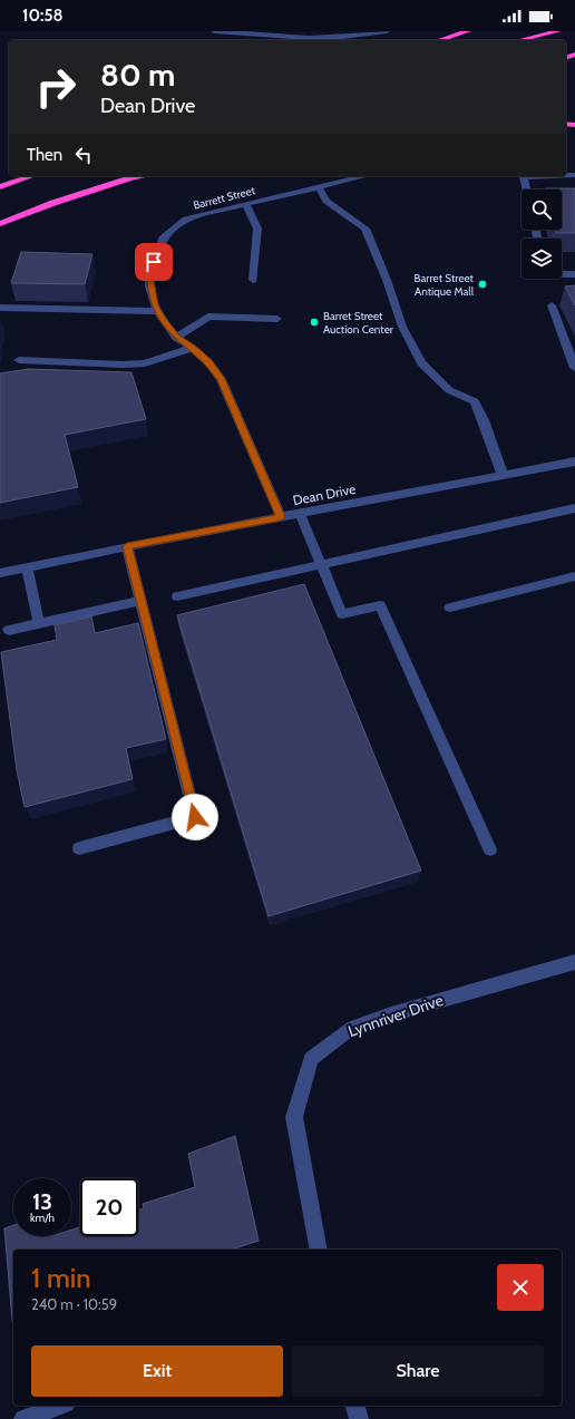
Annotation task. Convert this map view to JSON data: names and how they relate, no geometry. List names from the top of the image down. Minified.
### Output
{"streets":{"street":["Barrett Street","Dean Drive","Lynnriver Drive"]},"crossings":[["Barrett Street","Dean Drive"]],"places":["Barret Street Antique Mall","Barret Street Auction Center"],"page":{"status":"10:58","turn":["80 m","Dean Drive"],"then":"Then","speed":"13 km/h","limit":"20","heading":["1 min","240 m · 10:59"],"buttons":["Exit","Share"]}}
